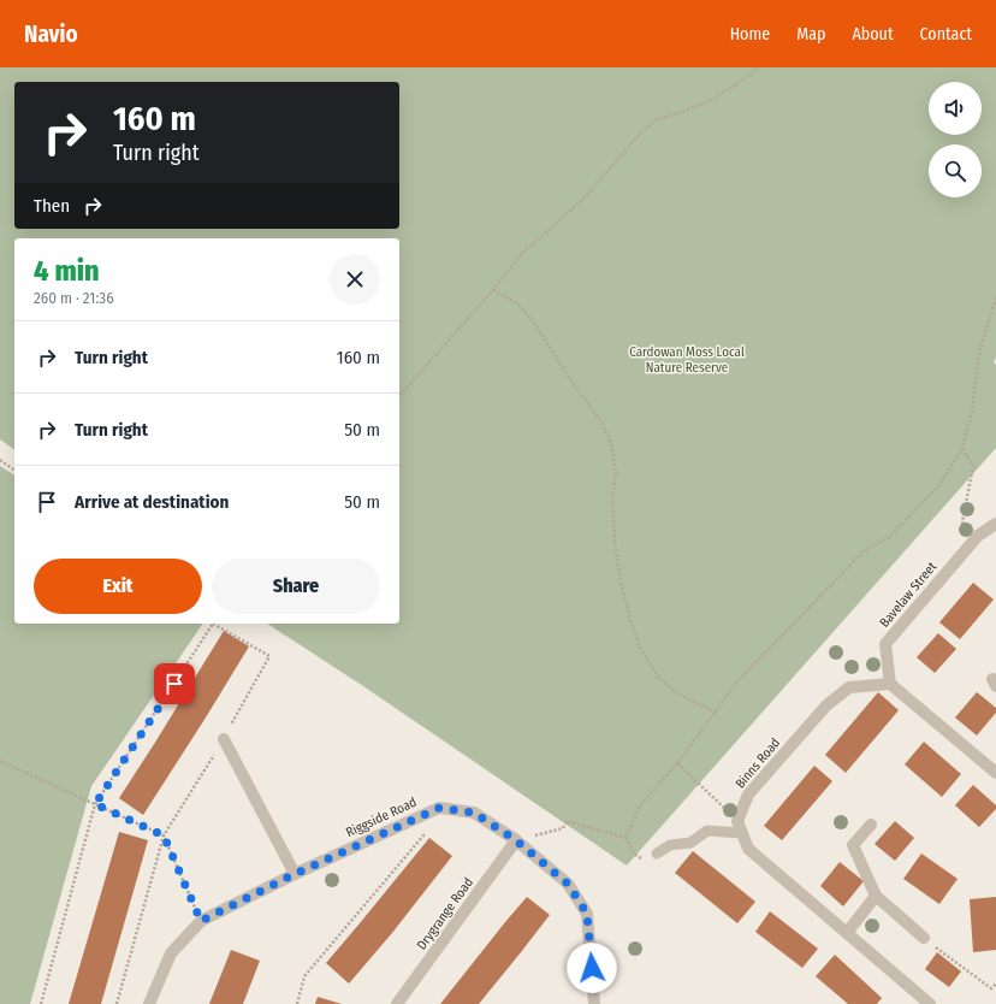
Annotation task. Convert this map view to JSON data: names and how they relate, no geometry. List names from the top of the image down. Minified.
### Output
{"streets":{"street":["Bavelaw Street","Binns Road","Riggside Road","Drygrange Road"]},"crossings":[["Bavelaw Street","Binns Road"],["Riggside Road","Drygrange Road"]],"parks":["Cardowan Moss Local Nature Reserve"],"page":{"header":"Navio","nav":["Home","Map","About","Contact"],"turn":["160 m","Turn right"],"then":"Then","heading":["4 min","260 m · 21:36"],"list":[{"name":"Turn right","value":"160 m"},{"name":"Turn right","value":"50 m"},{"name":"Arrive at destination","value":"50 m"}],"buttons":["Exit","Share"]}}
